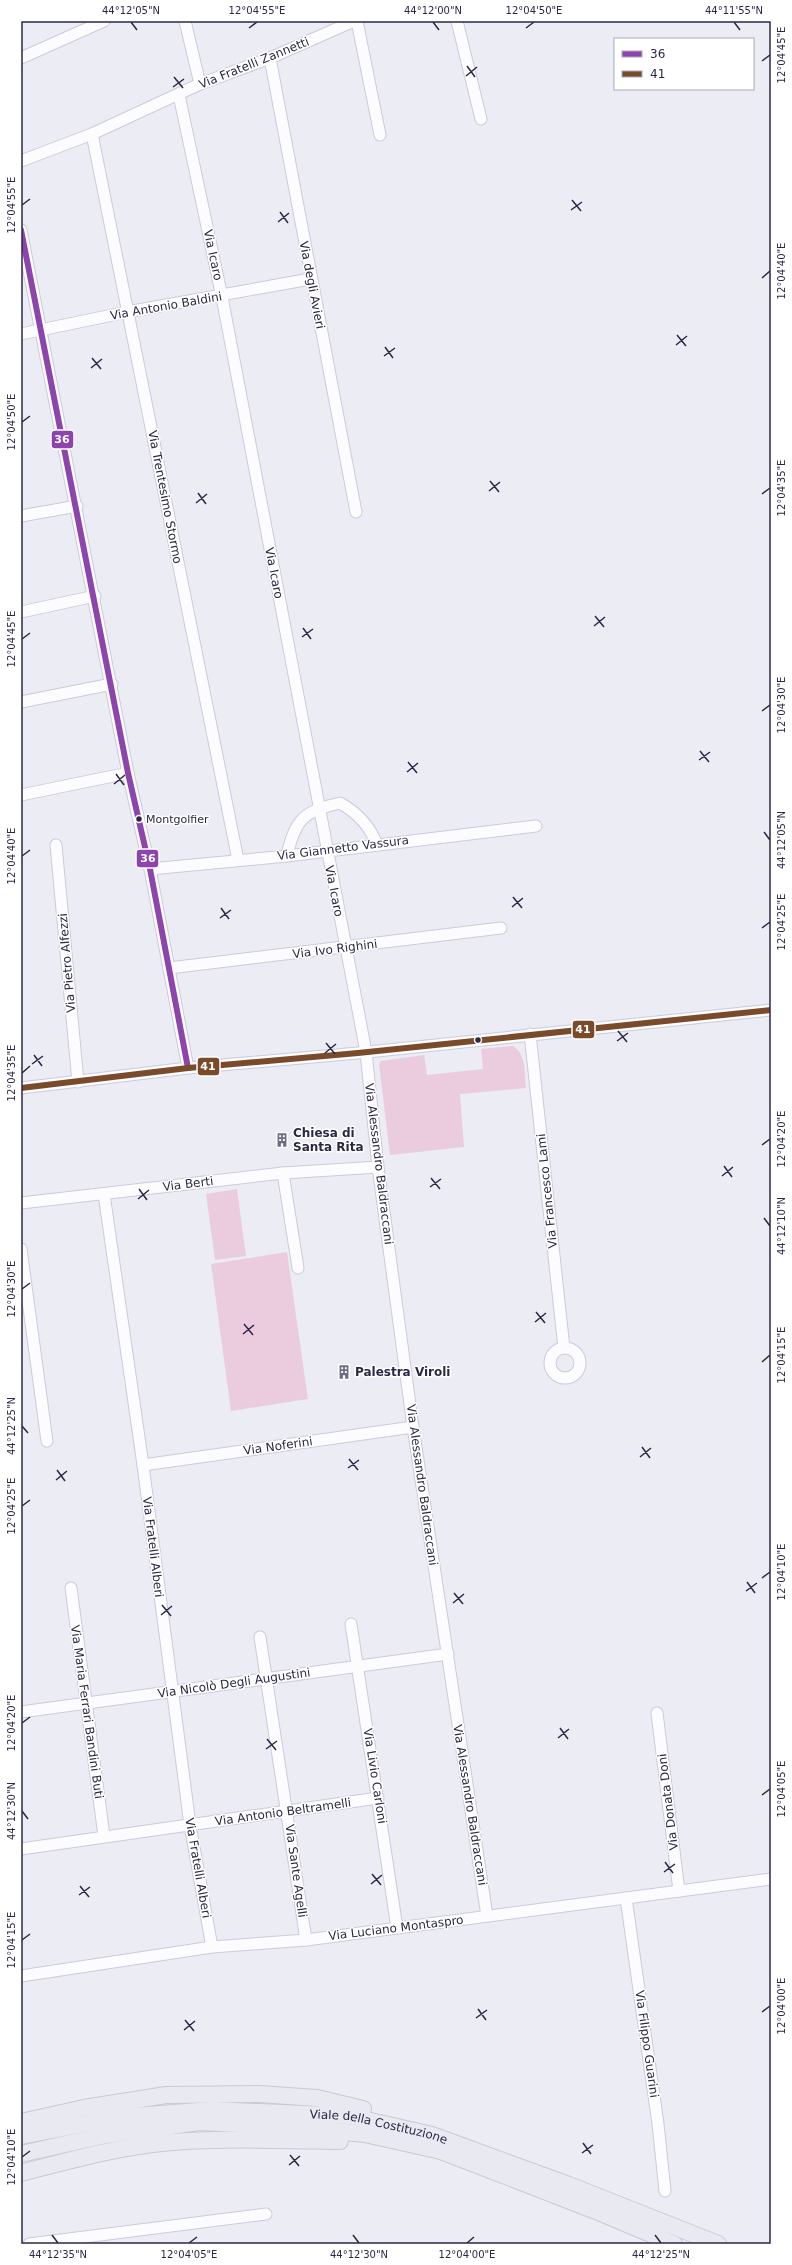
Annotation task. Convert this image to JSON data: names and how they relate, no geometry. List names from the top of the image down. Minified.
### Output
{"streets":{"highway":["Viale della Costituzione"],"street":["Via Fratelli Zannetti","Via Icaro","Via degli Avieri","Via Antonio Baldini","Via Trentesimo Stormo","Via Giannetto Vassura","Via Ivo Righini","Via Pietro Alfezzi","Via Alessandro Baldraccani","Via Berti","Via Francesco Lami","Via Noferini","Via Fratelli Alberi","Via Nicolò Degli Augustini","Via Maria Ferrari Bandini Buti","Via Livio Carloni","Via Donata Doni","Via Antonio Beltramelli","Via Sante Agelli","Via Luciano Montaspro","Via Filippo Guarini"]},"crossings":[["Via Fratelli Zannetti","Via Icaro"],["Via Fratelli Zannetti","Via degli Avieri"],["Via Fratelli Zannetti","Via Trentesimo Stormo"],["Via Icaro","Via Antonio Baldini"],["Via Icaro","Via Giannetto Vassura"],["Via Icaro","Via Ivo Righini"],["Via Icaro","Via Alessandro Baldraccani"],["Via degli Avieri","Via Antonio Baldini"],["Via Antonio Baldini","Via Trentesimo Stormo"],["Via Trentesimo Stormo","Via Giannetto Vassura"],["Via Alessandro Baldraccani","Via Berti"],["Via Alessandro Baldraccani","Via Noferini"],["Via Alessandro Baldraccani","Via Nicolò Degli Augustini"],["Via Alessandro Baldraccani","Via Luciano Montaspro"],["Via Berti","Via Fratelli Alberi"],["Via Noferini","Via Fratelli Alberi"],["Via Fratelli Alberi","Via Nicolò Degli Augustini"],["Via Fratelli Alberi","Via Antonio Beltramelli"],["Via Fratelli Alberi","Via Luciano Montaspro"],["Via Nicolò Degli Augustini","Via Maria Ferrari Bandini Buti"],["Via Nicolò Degli Augustini","Via Livio Carloni"],["Via Nicolò Degli Augustini","Via Sante Agelli"],["Via Maria Ferrari Bandini Buti","Via Antonio Beltramelli"],["Via Livio Carloni","Via Antonio Beltramelli"],["Via Livio Carloni","Via Luciano Montaspro"],["Via Donata Doni","Via Luciano Montaspro"],["Via Antonio Beltramelli","Via Sante Agelli"],["Via Sante Agelli","Via Luciano Montaspro"],["Via Luciano Montaspro","Via Filippo Guarini"]],"places":{"other":["Montgolfier"],"building":["Chiesa di Santa Rita","Palestra Viroli"]},"lines":["transit line 36","transit line 41"],"legend":["36","41"],"coordinates":["44°12'05\"N","12°04'55\"E","44°12'00\"N","12°04'50\"E","44°11'55\"N","12°04'45\"E","12°04'40\"E","12°04'35\"E","12°04'30\"E","12°04'25\"E","12°04'20\"E","44°12'10\"N","12°04'15\"E","44°12'25\"N","12°04'10\"E","12°04'05\"E","44°12'30\"N","12°04'00\"E","44°12'35\"N"]}
